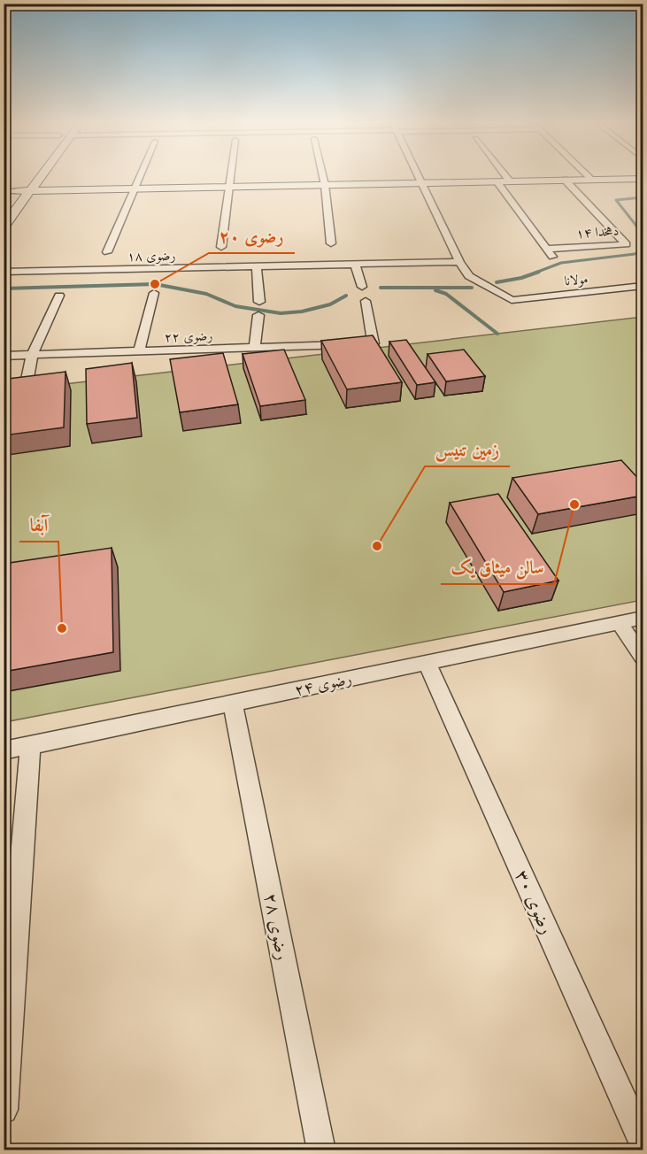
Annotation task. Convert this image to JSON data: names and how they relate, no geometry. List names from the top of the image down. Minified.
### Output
{"streets":{"street":["دهخدا ۱۴","رضوی ۱۸","مولانا","رضوی ۲۲","رضوی ۲۴","رضوی ۳۰","رضوی ۲۸"]},"crossings":[["رضوی ۱۸","مولانا"],["رضوی ۲۴","رضوی ۳۰"],["رضوی ۲۴","رضوی ۲۸"]],"places":["رضوی ۲۰","سالن میثاق یک","زمین تنیس","آبفا"]}
